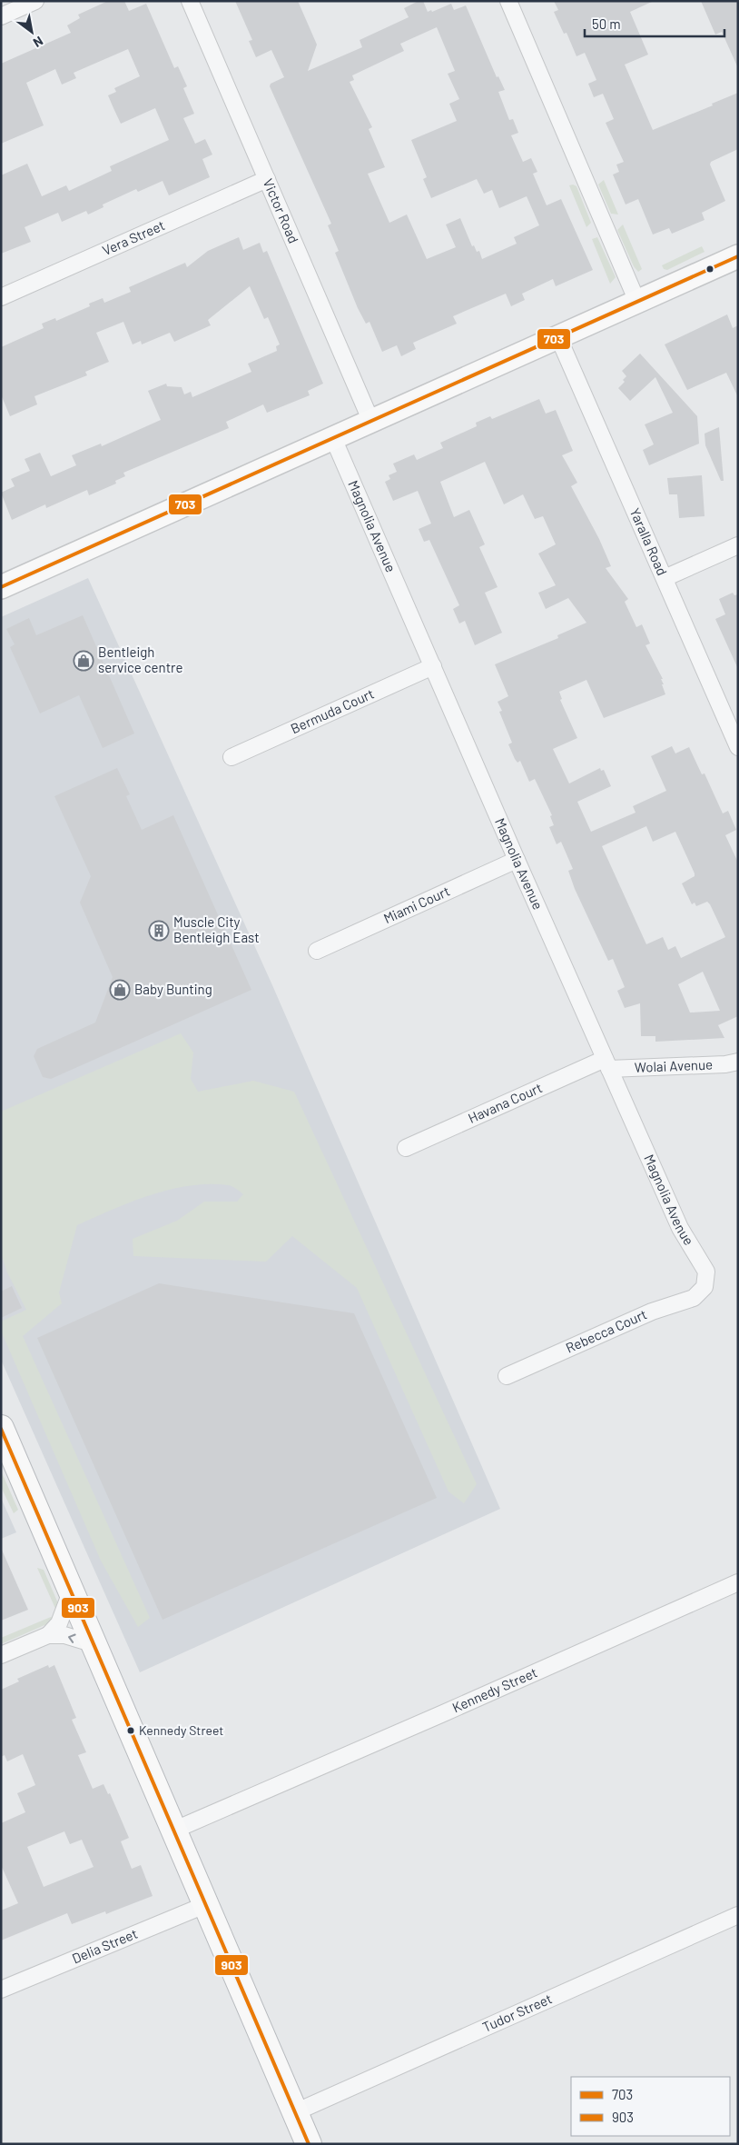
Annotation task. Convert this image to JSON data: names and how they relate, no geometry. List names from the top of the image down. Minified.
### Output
{"streets":{"street":["Victor Road","Vera Street","Magnolia Avenue","Yaralla Road","Bermuda Court","Miami Court","Wolai Avenue","Havana Court","Rebecca Court","Kennedy Street","Delia Street","Tudor Street"]},"crossings":[["Victor Road","Vera Street"],["Magnolia Avenue","Bermuda Court"],["Magnolia Avenue","Miami Court"],["Magnolia Avenue","Wolai Avenue"],["Magnolia Avenue","Havana Court"],["Magnolia Avenue","Rebecca Court"],["Wolai Avenue","Havana Court"]],"places":{"shop":["Bentleigh service centre","Baby Bunting"],"building":["Muscle City Bentleigh East"],"other":["Kennedy Street"]},"lines":["transit line 703","transit line 903"],"legend":["703","903"],"scale_bar":"50 m","north":"bottom right"}
